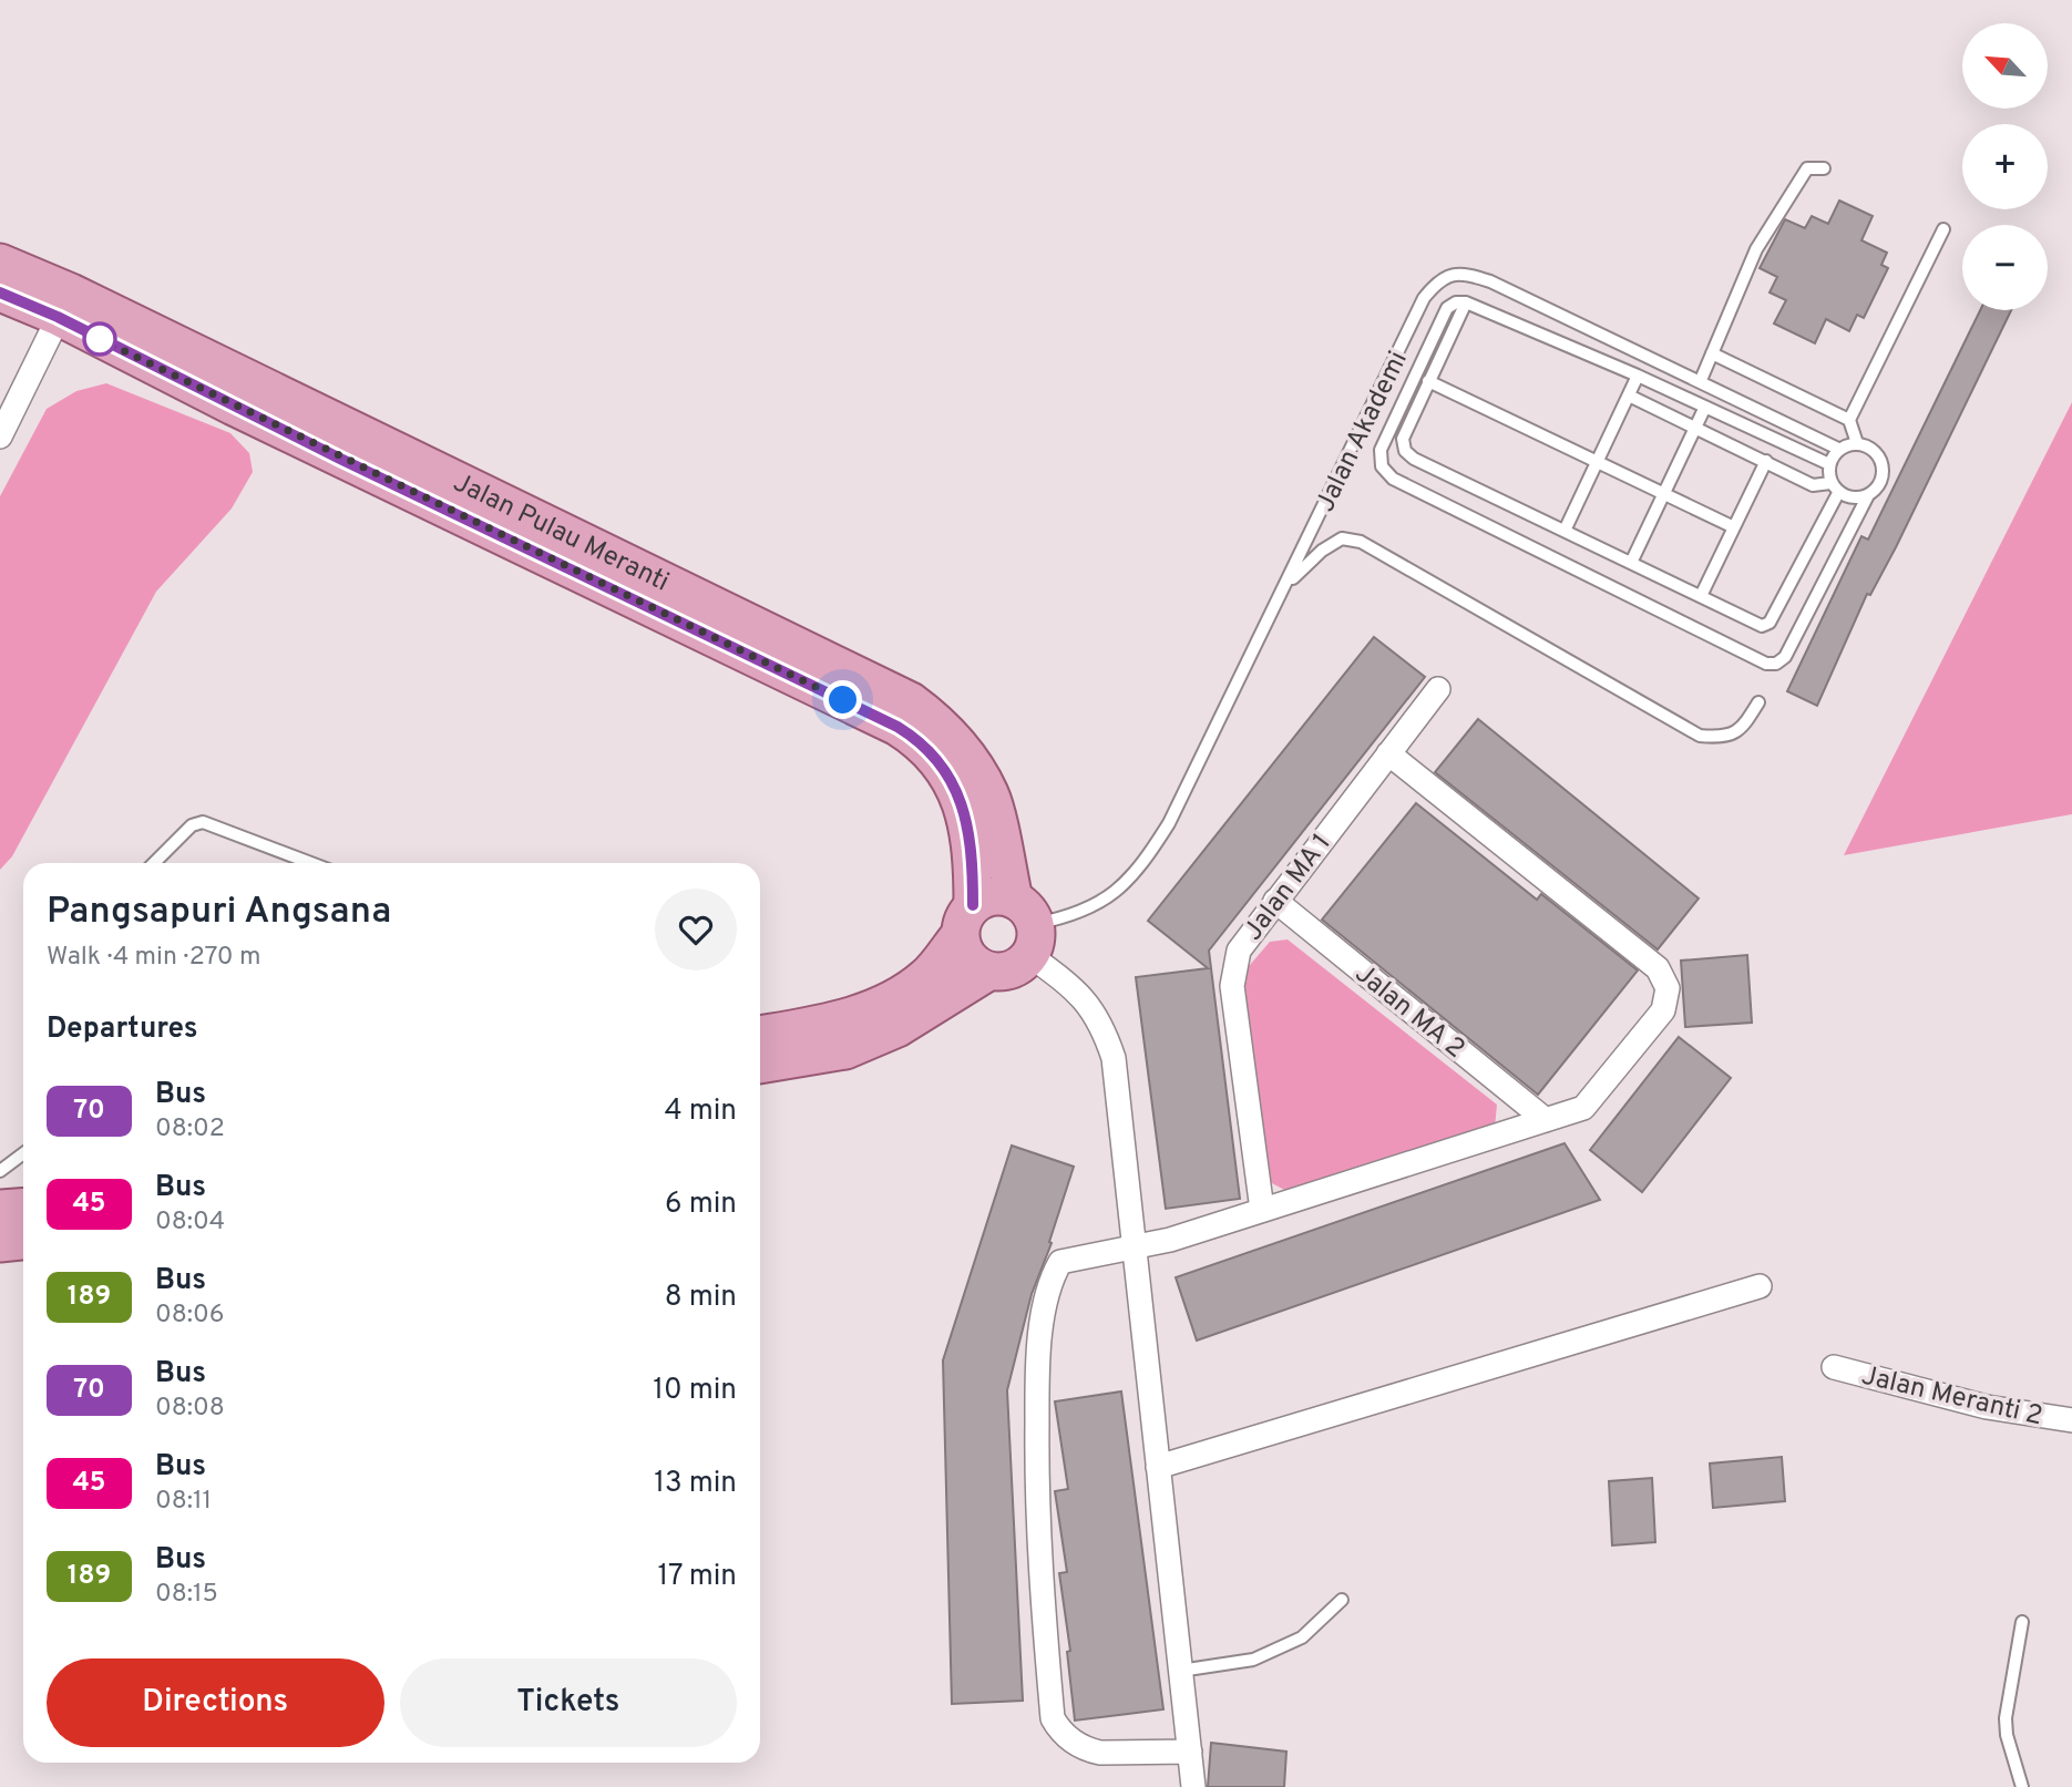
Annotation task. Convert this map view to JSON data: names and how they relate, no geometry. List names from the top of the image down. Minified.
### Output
{"streets":{"main road":["Jalan Pulau Meranti"],"street":["Jalan MA 1","Jalan MA 2","Jalan Meranti 2"],"lane":["Jalan Akademi"]},"crossings":[["Jalan Akademi","Jalan Pulau Meranti"],["Jalan MA 1","Jalan MA 2"]],"lines":["bus line 70"],"north":"top left","page":{"map_buttons":["+","−"],"heading":[["Pangsapuri Angsana","Walk · 4 min · 270 m"],"Departures"],"list":[{"mark":"70","name":"Bus","note":"08:02","value":"4 min"},{"mark":"45","name":"Bus","note":"08:04","value":"6 min"},{"mark":"189","name":"Bus","note":"08:06","value":"8 min"},{"mark":"70","name":"Bus","note":"08:08","value":"10 min"},{"mark":"45","name":"Bus","note":"08:11","value":"13 min"},{"mark":"189","name":"Bus","note":"08:15","value":"17 min"}],"buttons":["Directions","Tickets"]}}
